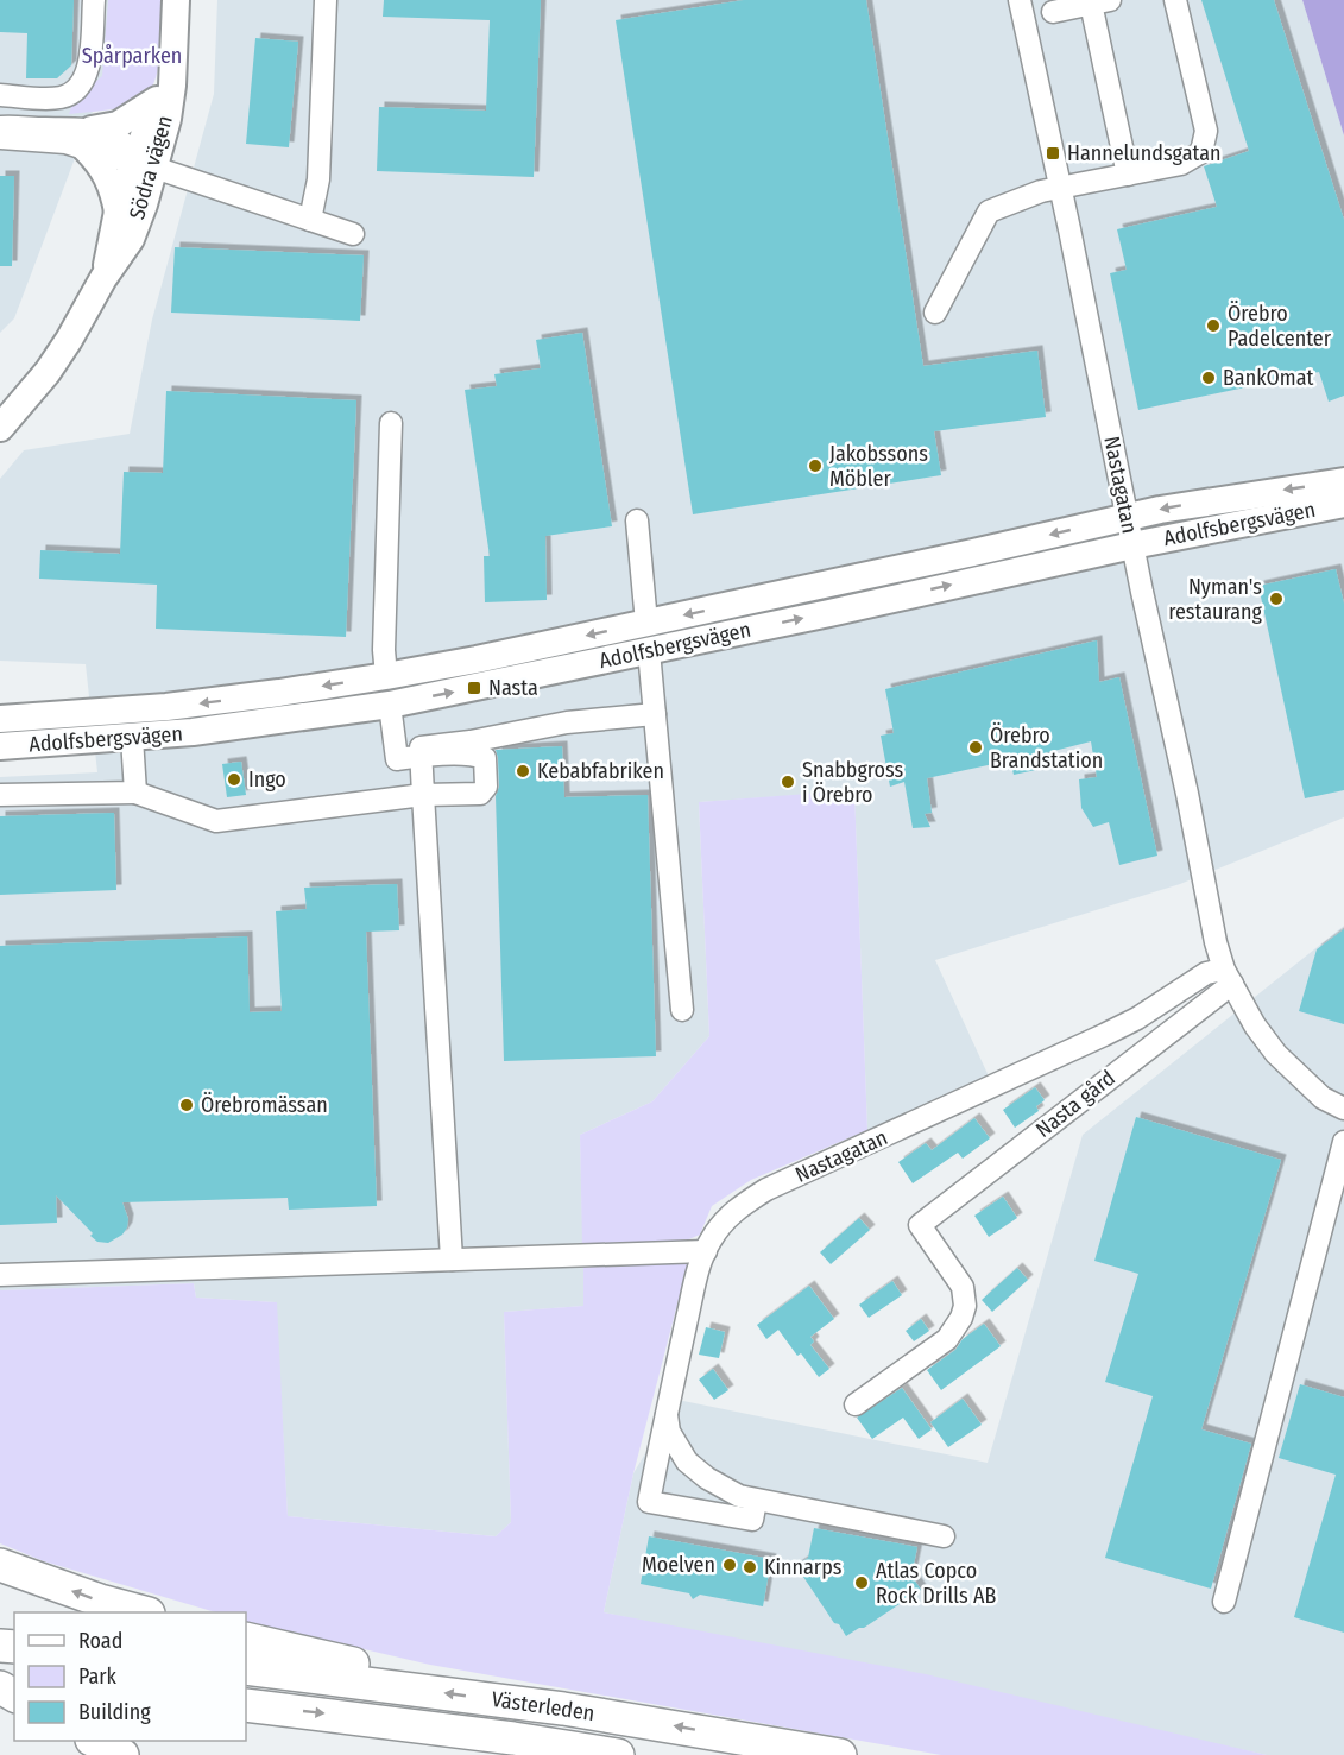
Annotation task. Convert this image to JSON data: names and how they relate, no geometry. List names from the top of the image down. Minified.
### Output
{"streets":{"highway":["Västerleden"],"main road":["Södra vägen","Adolfsbergsvägen"],"street":["Nastagatan","Nasta gård"]},"crossings":[["Nastagatan","Adolfsbergsvägen"],["Nastagatan","Nasta gård"]],"parks":["Spårparken"],"places":{"transit":["Hannelundsgatan","Nasta"],"other":["Örebro Padelcenter","BankOmat","Jakobssons Möbler","Nyman's restaurang","Örebro Brandstation","Kebabfabriken","Ingo","Snabbgross i Örebro","Örebromässan","Moelven","Kinnarps","Atlas Copco Rock Drills AB"]},"legend":["Road","Park","Building"]}
